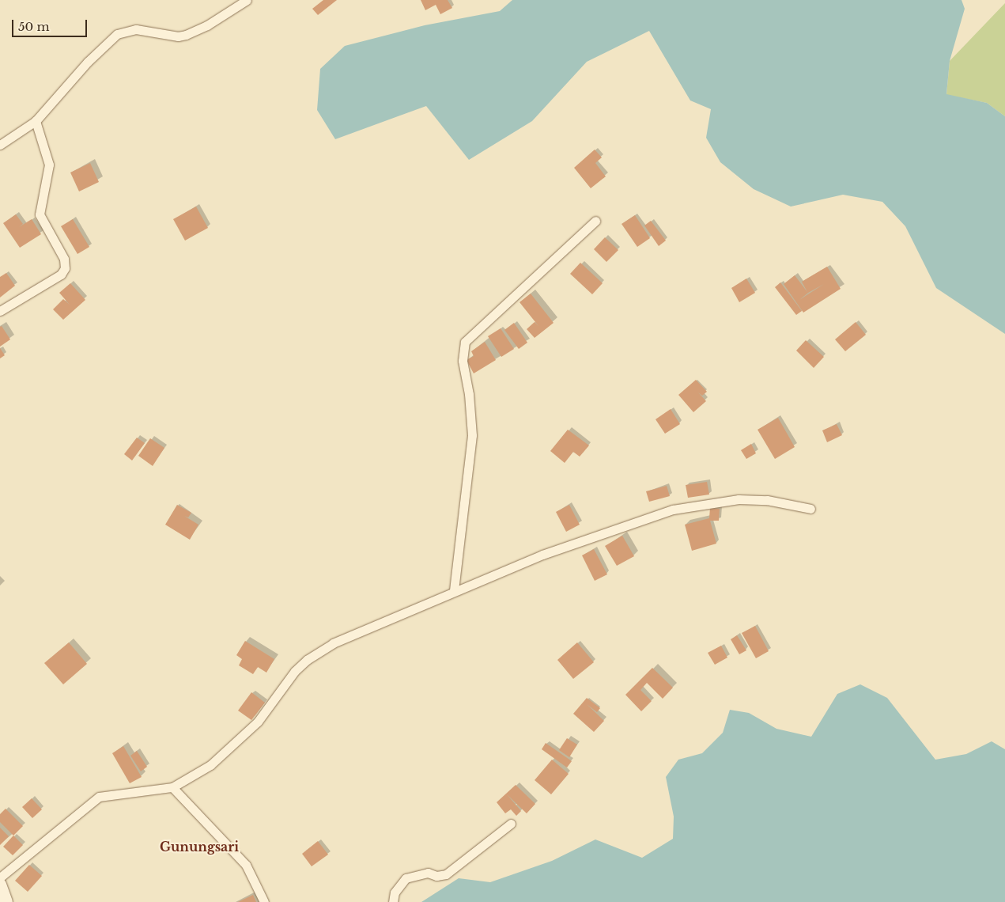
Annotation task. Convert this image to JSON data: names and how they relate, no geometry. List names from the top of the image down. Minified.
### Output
{"districts":["Gunungsari"],"scale_bar":"50 m"}
